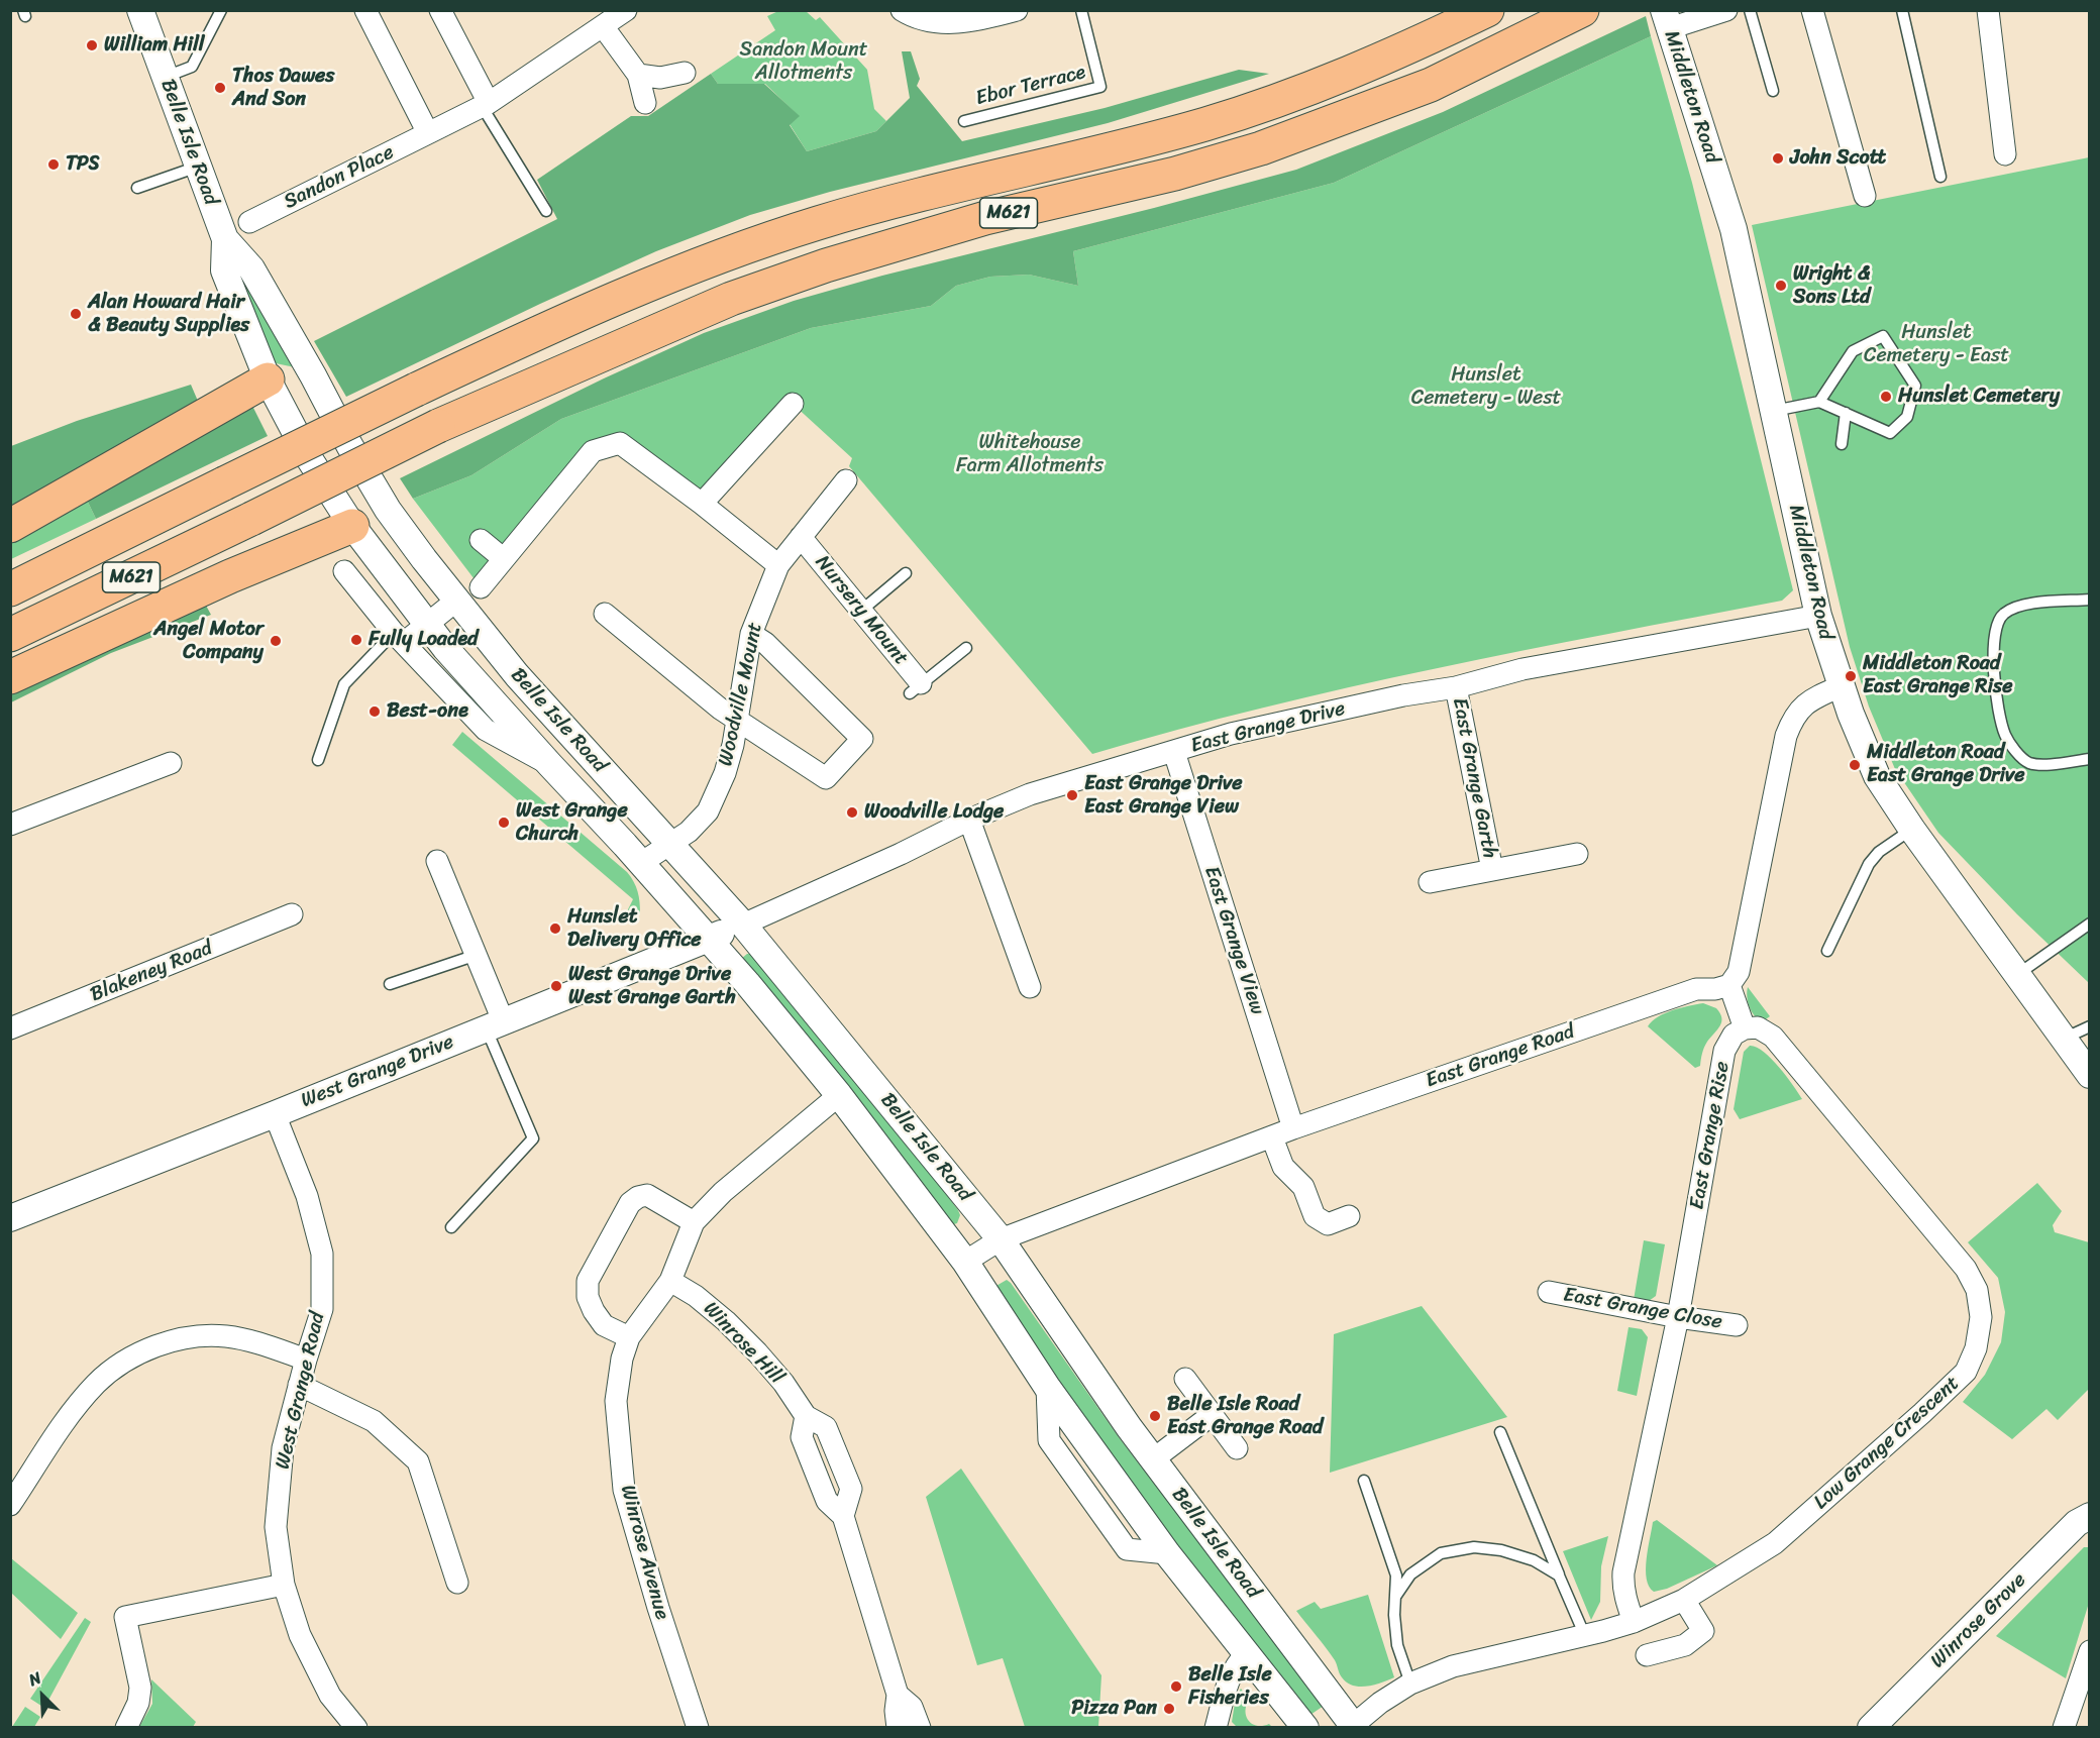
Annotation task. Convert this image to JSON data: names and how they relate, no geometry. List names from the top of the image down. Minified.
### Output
{"streets":{"highway":["M621"],"street":["Middleton Road","Belle Isle Road","Sandon Place","Nursery Mount","Woodville Mount","East Grange Drive","East Grange Garth","East Grange View","Blakeney Road","East Grange Road","West Grange Drive","East Grange Rise","East Grange Close","Winrose Hill","West Grange Road","Low Grange Crescent","Winrose Avenue","Winrose Grove"],"lane":["Ebor Terrace"]},"crossings":[["Middleton Road","East Grange Drive"],["Belle Isle Road","M621"],["Belle Isle Road","Woodville Mount"],["Belle Isle Road","East Grange Drive"],["Belle Isle Road","East Grange Road"],["Belle Isle Road","West Grange Drive"],["Belle Isle Road","Low Grange Crescent"],["Belle Isle Road","Winrose Avenue"],["Nursery Mount","Woodville Mount"],["East Grange Drive","East Grange Garth"],["East Grange Drive","East Grange View"],["East Grange Drive","West Grange Drive"],["East Grange View","East Grange Road"],["West Grange Drive","West Grange Road"],["East Grange Rise","East Grange Close"],["East Grange Rise","Low Grange Crescent"],["Winrose Hill","Winrose Avenue"]],"parks":["Sandon Mount Allotments","Hunslet Cemetery - East","Hunslet Cemetery - West","Whitehouse Farm Allotments"],"places":["William Hill","Thos Dawes And Son","John Scott","TPS","Wright & Sons Ltd","Alan Howard Hair & Beauty Supplies","Hunslet Cemetery","Fully Loaded","Angel Motor Company","Middleton Road East Grange Rise","Best-one","Middleton Road East Grange Drive","East Grange Drive East Grange View","Woodville Lodge","West Grange Church","Hunslet Delivery Office","West Grange Drive West Grange Garth","Belle Isle Road East Grange Road","Belle Isle Fisheries","Pizza Pan"],"north":"top left"}
